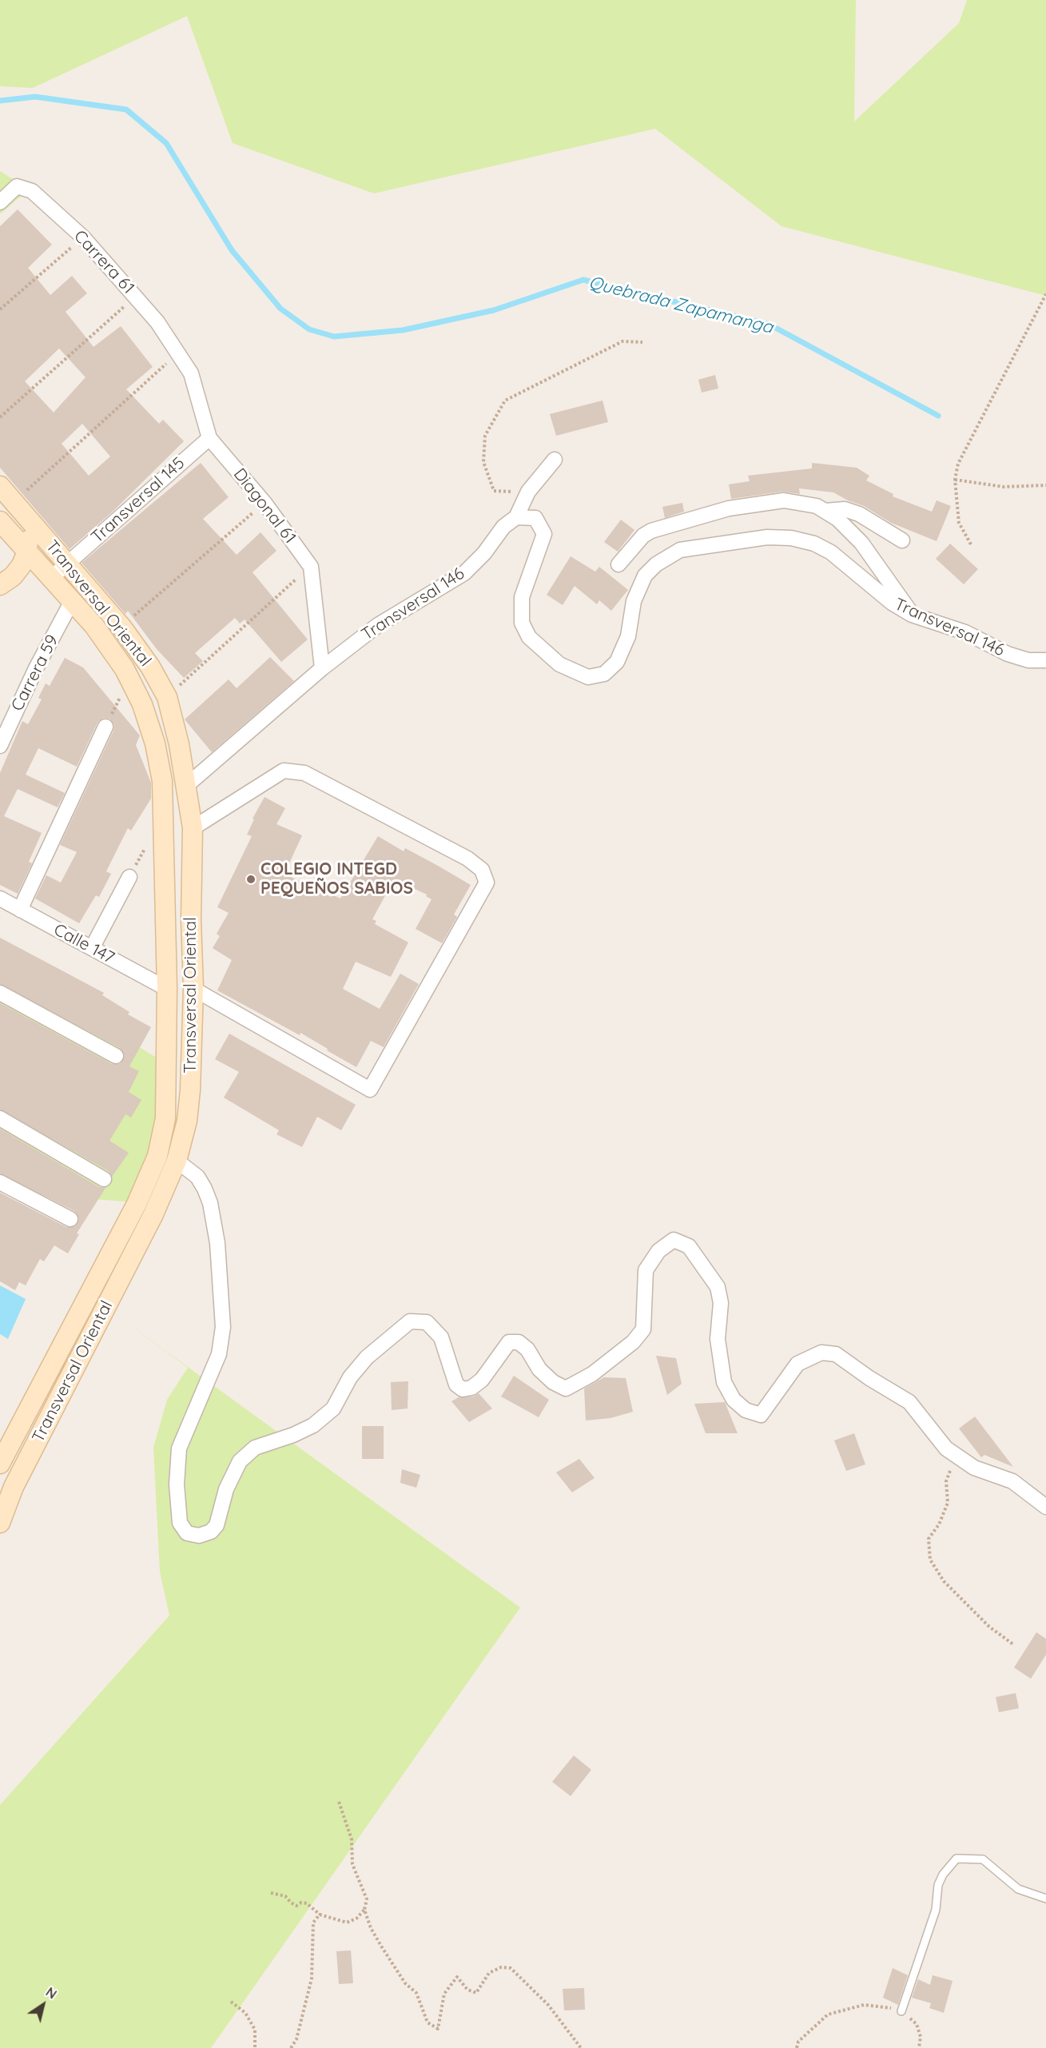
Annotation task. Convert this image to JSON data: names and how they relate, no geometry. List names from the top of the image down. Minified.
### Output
{"streets":{"main road":["Transversal Oriental"],"street":["Carrera 61","Transversal 145","Diagonal 61","Transversal 146","Carrera 59","Calle 147"]},"crossings":[["Carrera 61","Diagonal 61"],["Transversal 145","Diagonal 61"],["Transversal 145","Transversal Oriental"],["Diagonal 61","Transversal 146"],["Transversal Oriental","Transversal 146"],["Transversal Oriental","Carrera 59"],["Transversal Oriental","Calle 147"]],"water":["Quebrada Zapamanga"],"places":["COLEGIO INTEGD PEQUEÑOS SABIOS"],"north":"top right"}
